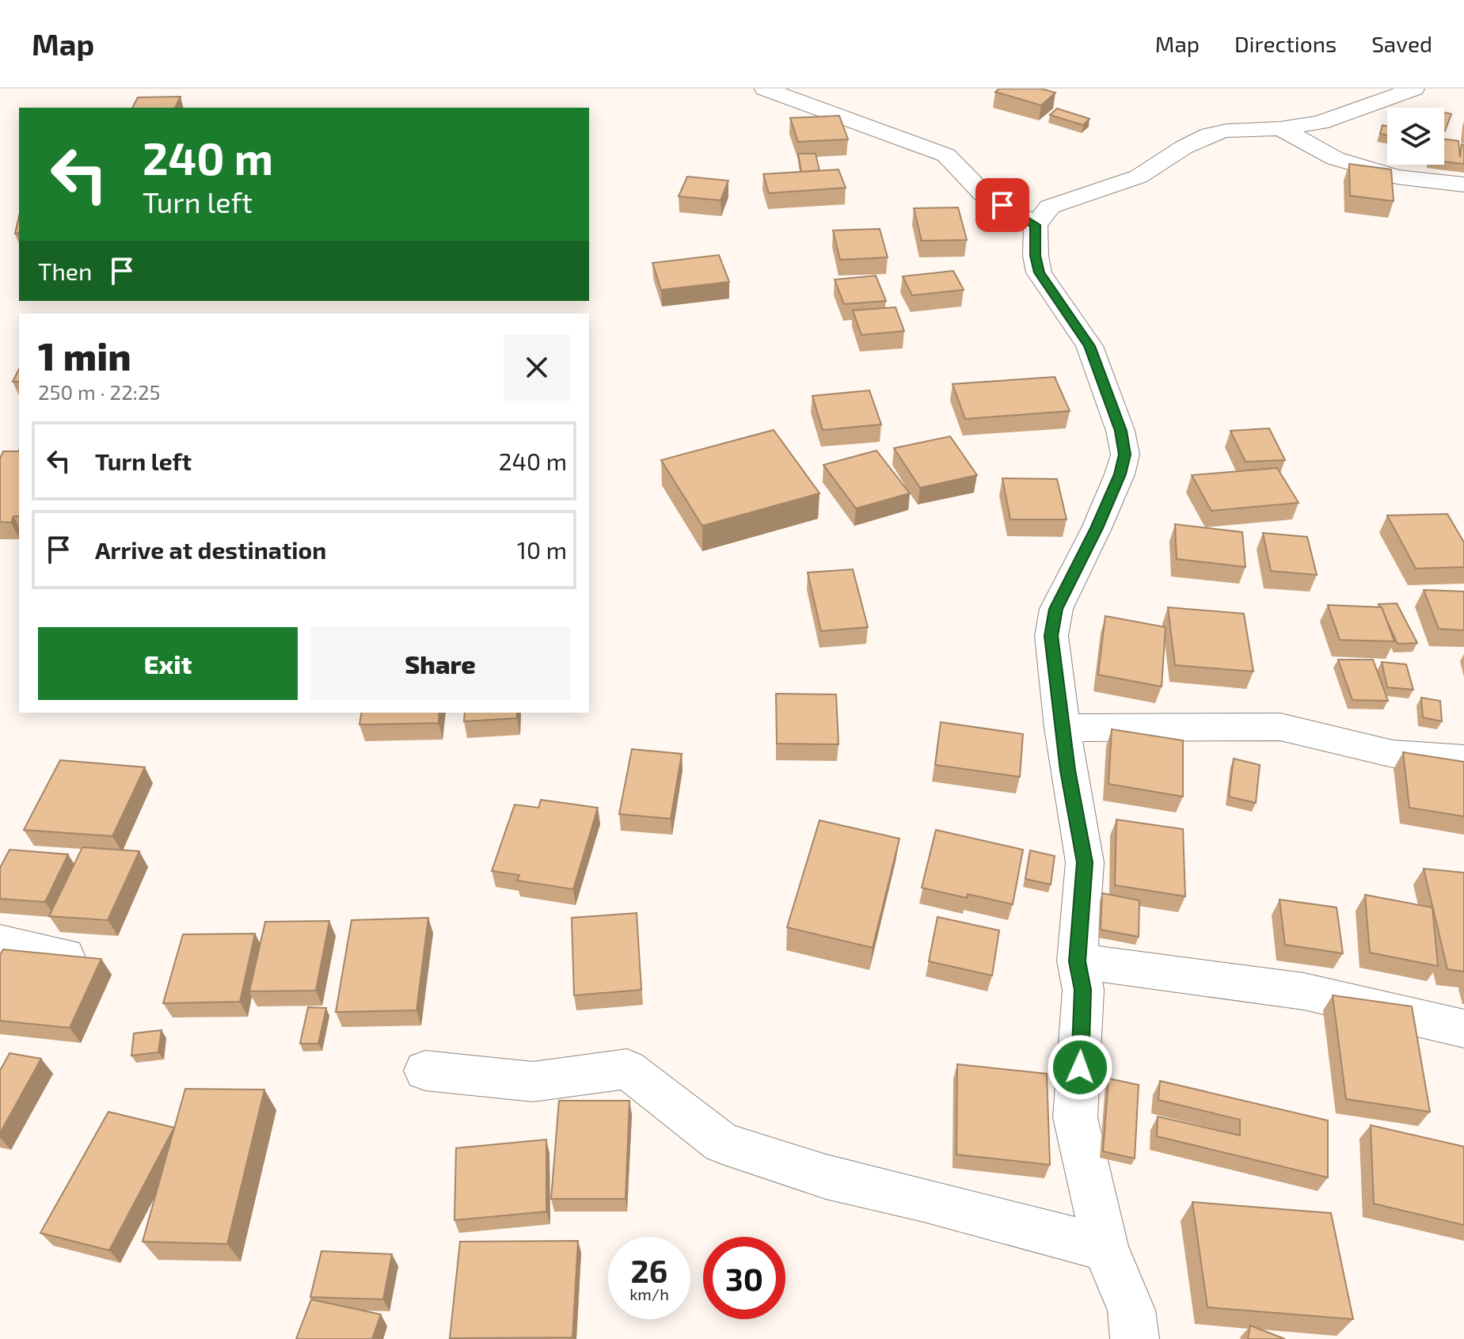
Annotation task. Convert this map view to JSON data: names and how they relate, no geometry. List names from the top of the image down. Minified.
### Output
{"page":{"header":"Map","nav":["Map","Directions","Saved"],"turn":["240 m","Turn left"],"then":"Then","heading":["1 min","250 m · 22:25"],"list":[{"name":"Turn left","value":"240 m"},{"name":"Arrive at destination","value":"10 m"}],"buttons":["Exit","Share"],"speed":"26 km/h","limit":"30"}}
